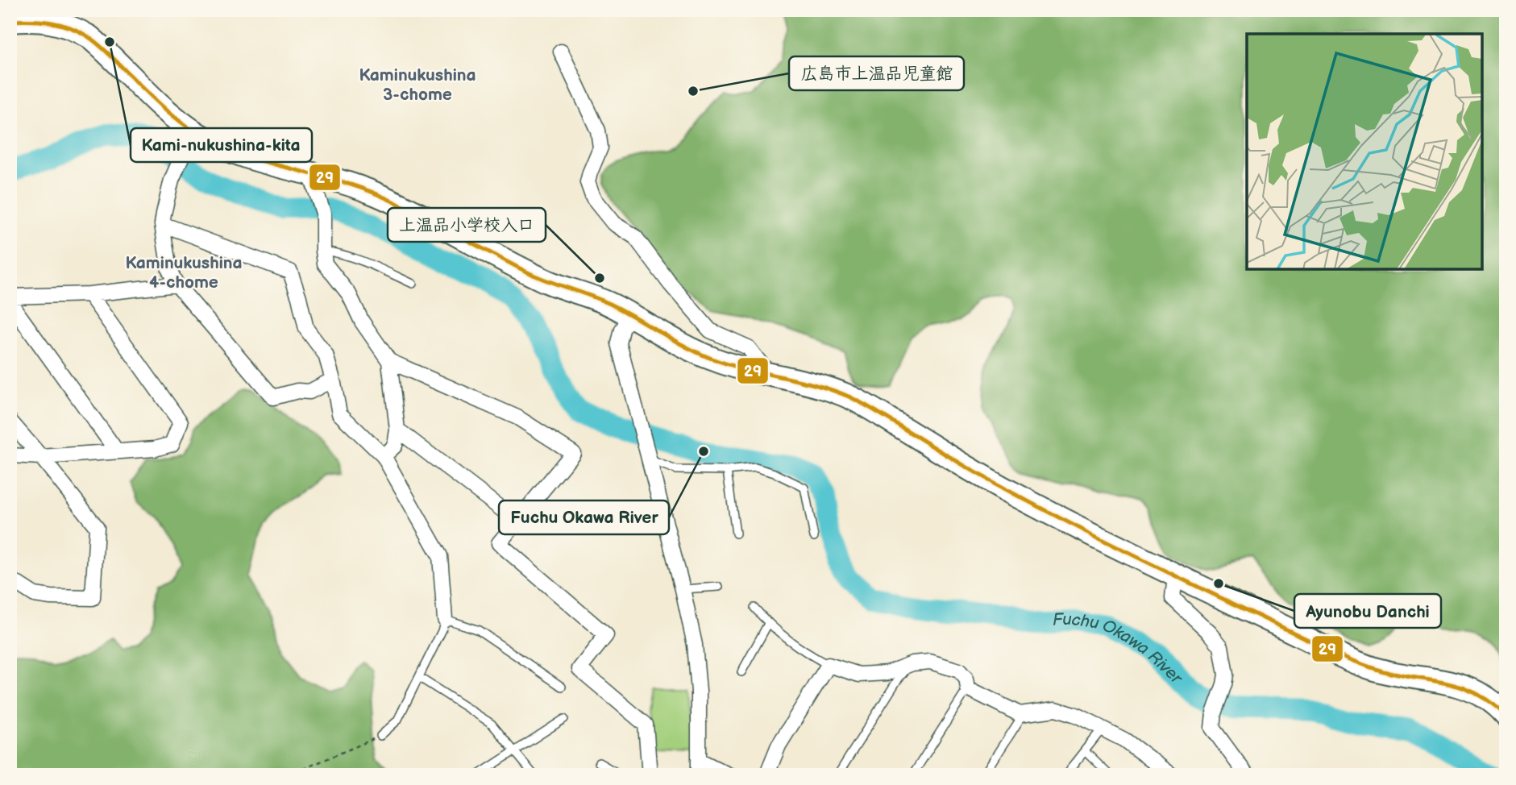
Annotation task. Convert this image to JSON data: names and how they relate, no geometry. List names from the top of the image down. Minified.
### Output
{"districts":["Kaminukushina 3-chome","Kaminukushina 4-chome"],"water":["Fuchu Okawa River"],"places":["Kami-nukushina-kita","広島市上温品児童館","上温品小学校入口","Fuchu Okawa River","Ayunobu Danchi"],"lines":["transit line 29"]}
